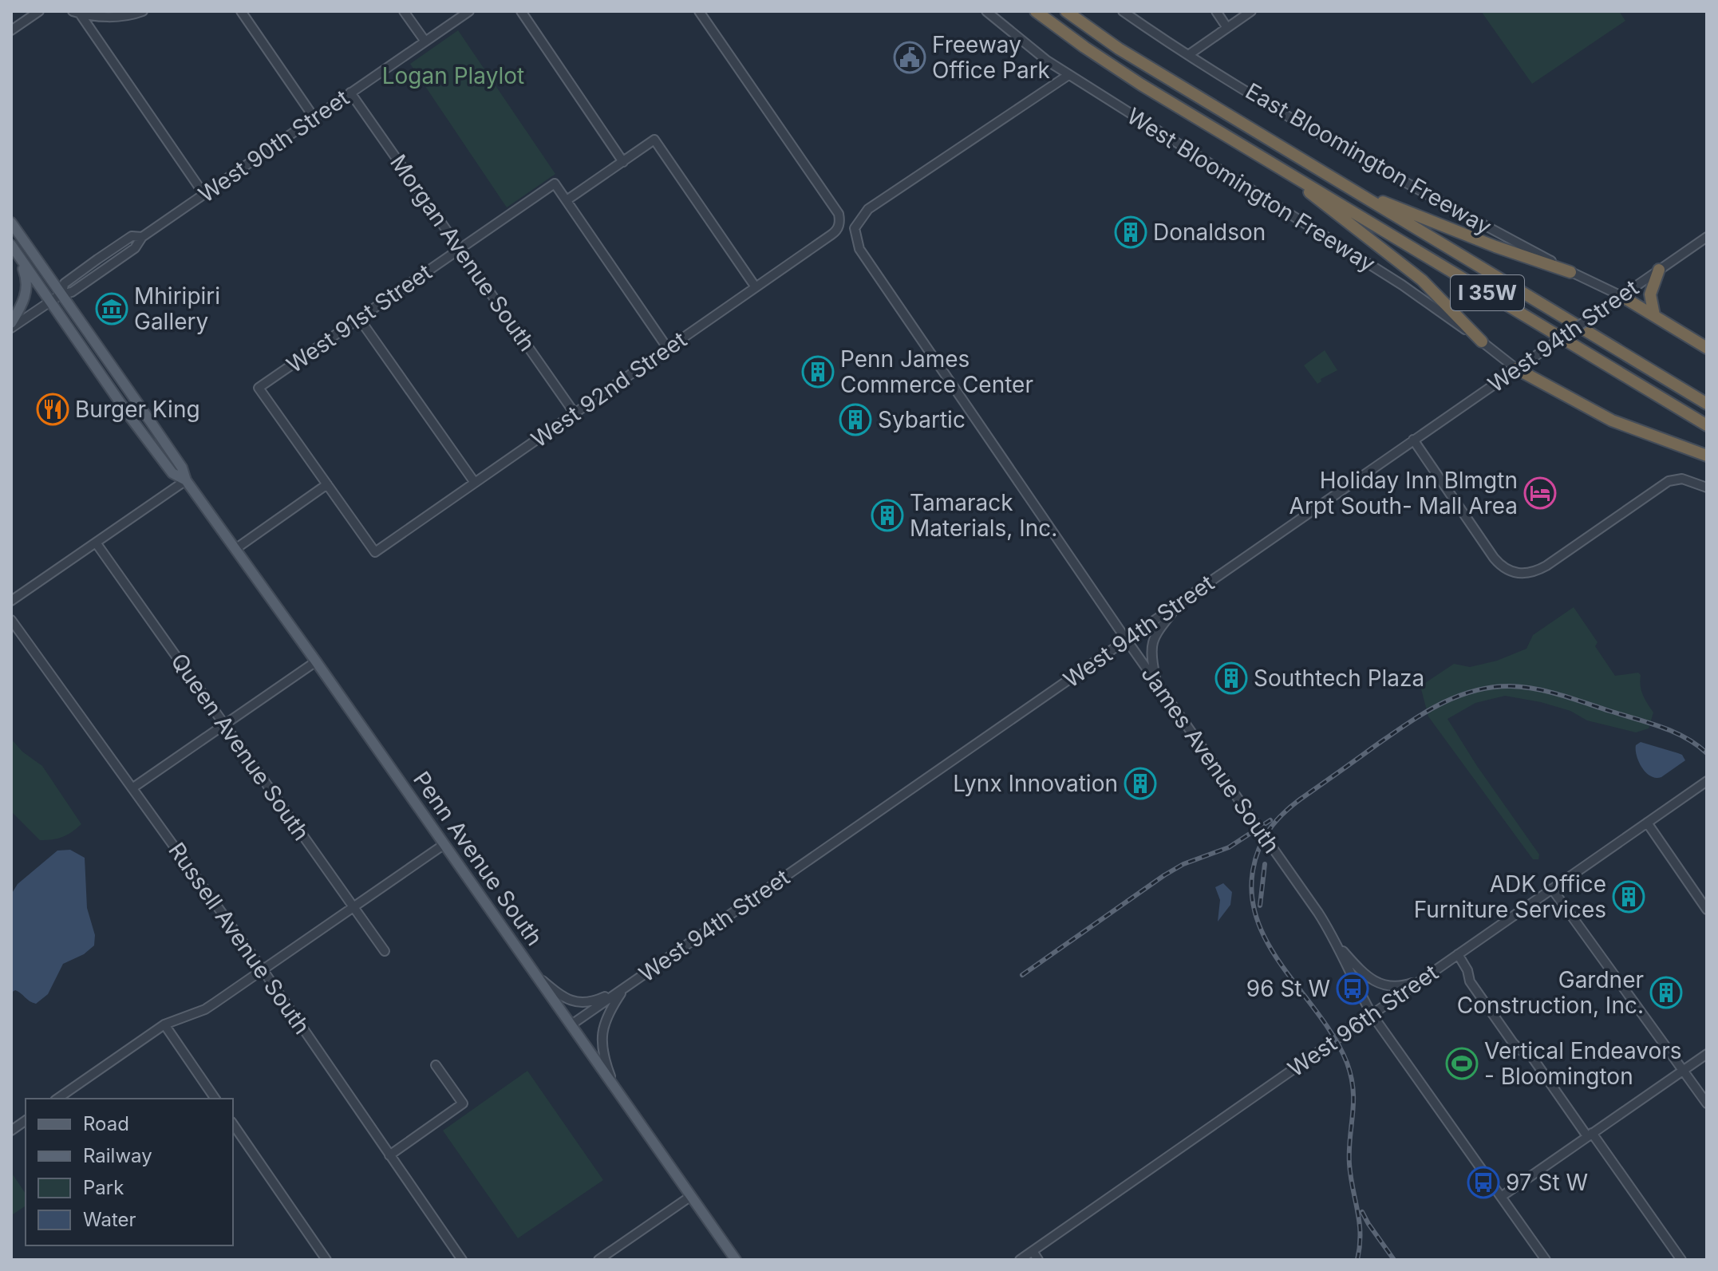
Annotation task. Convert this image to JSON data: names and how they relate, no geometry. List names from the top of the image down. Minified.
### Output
{"streets":{"highway":["I 35W"],"main road":["Penn Avenue South"],"street":["West 90th Street","East Bloomington Freeway","West Bloomington Freeway","Morgan Avenue South","West 91st Street","West 94th Street","West 92nd Street","Queen Avenue South","James Avenue South","Russell Avenue South","West 96th Street"]},"crossings":[["West 90th Street","Morgan Avenue South"],["West 90th Street","Penn Avenue South"],["East Bloomington Freeway","West 94th Street"],["West Bloomington Freeway","West 94th Street"],["West Bloomington Freeway","James Avenue South"],["Morgan Avenue South","West 91st Street"],["Morgan Avenue South","West 92nd Street"],["West 91st Street","West 92nd Street"],["West 94th Street","James Avenue South"],["West 94th Street","Penn Avenue South"],["James Avenue South","West 96th Street"]],"parks":["Logan Playlot"],"places":{"public building":["Freeway Office Park"],"building":["Donaldson","Penn James Commerce Center","Sybartic","Tamarack Materials, Inc.","Southtech Plaza","Lynx Innovation","ADK Office Furniture Services","Gardner Construction, Inc."],"museum":["Mhiripiri Gallery"],"restaurant":["Burger King"],"hotel":["Holiday Inn Blmgtn Arpt South- Mall Area"],"bus stop":["96 St W","97 St W"],"sports":["Vertical Endeavors - Bloomington"]},"legend":["Road","Railway","Park","Water"]}
